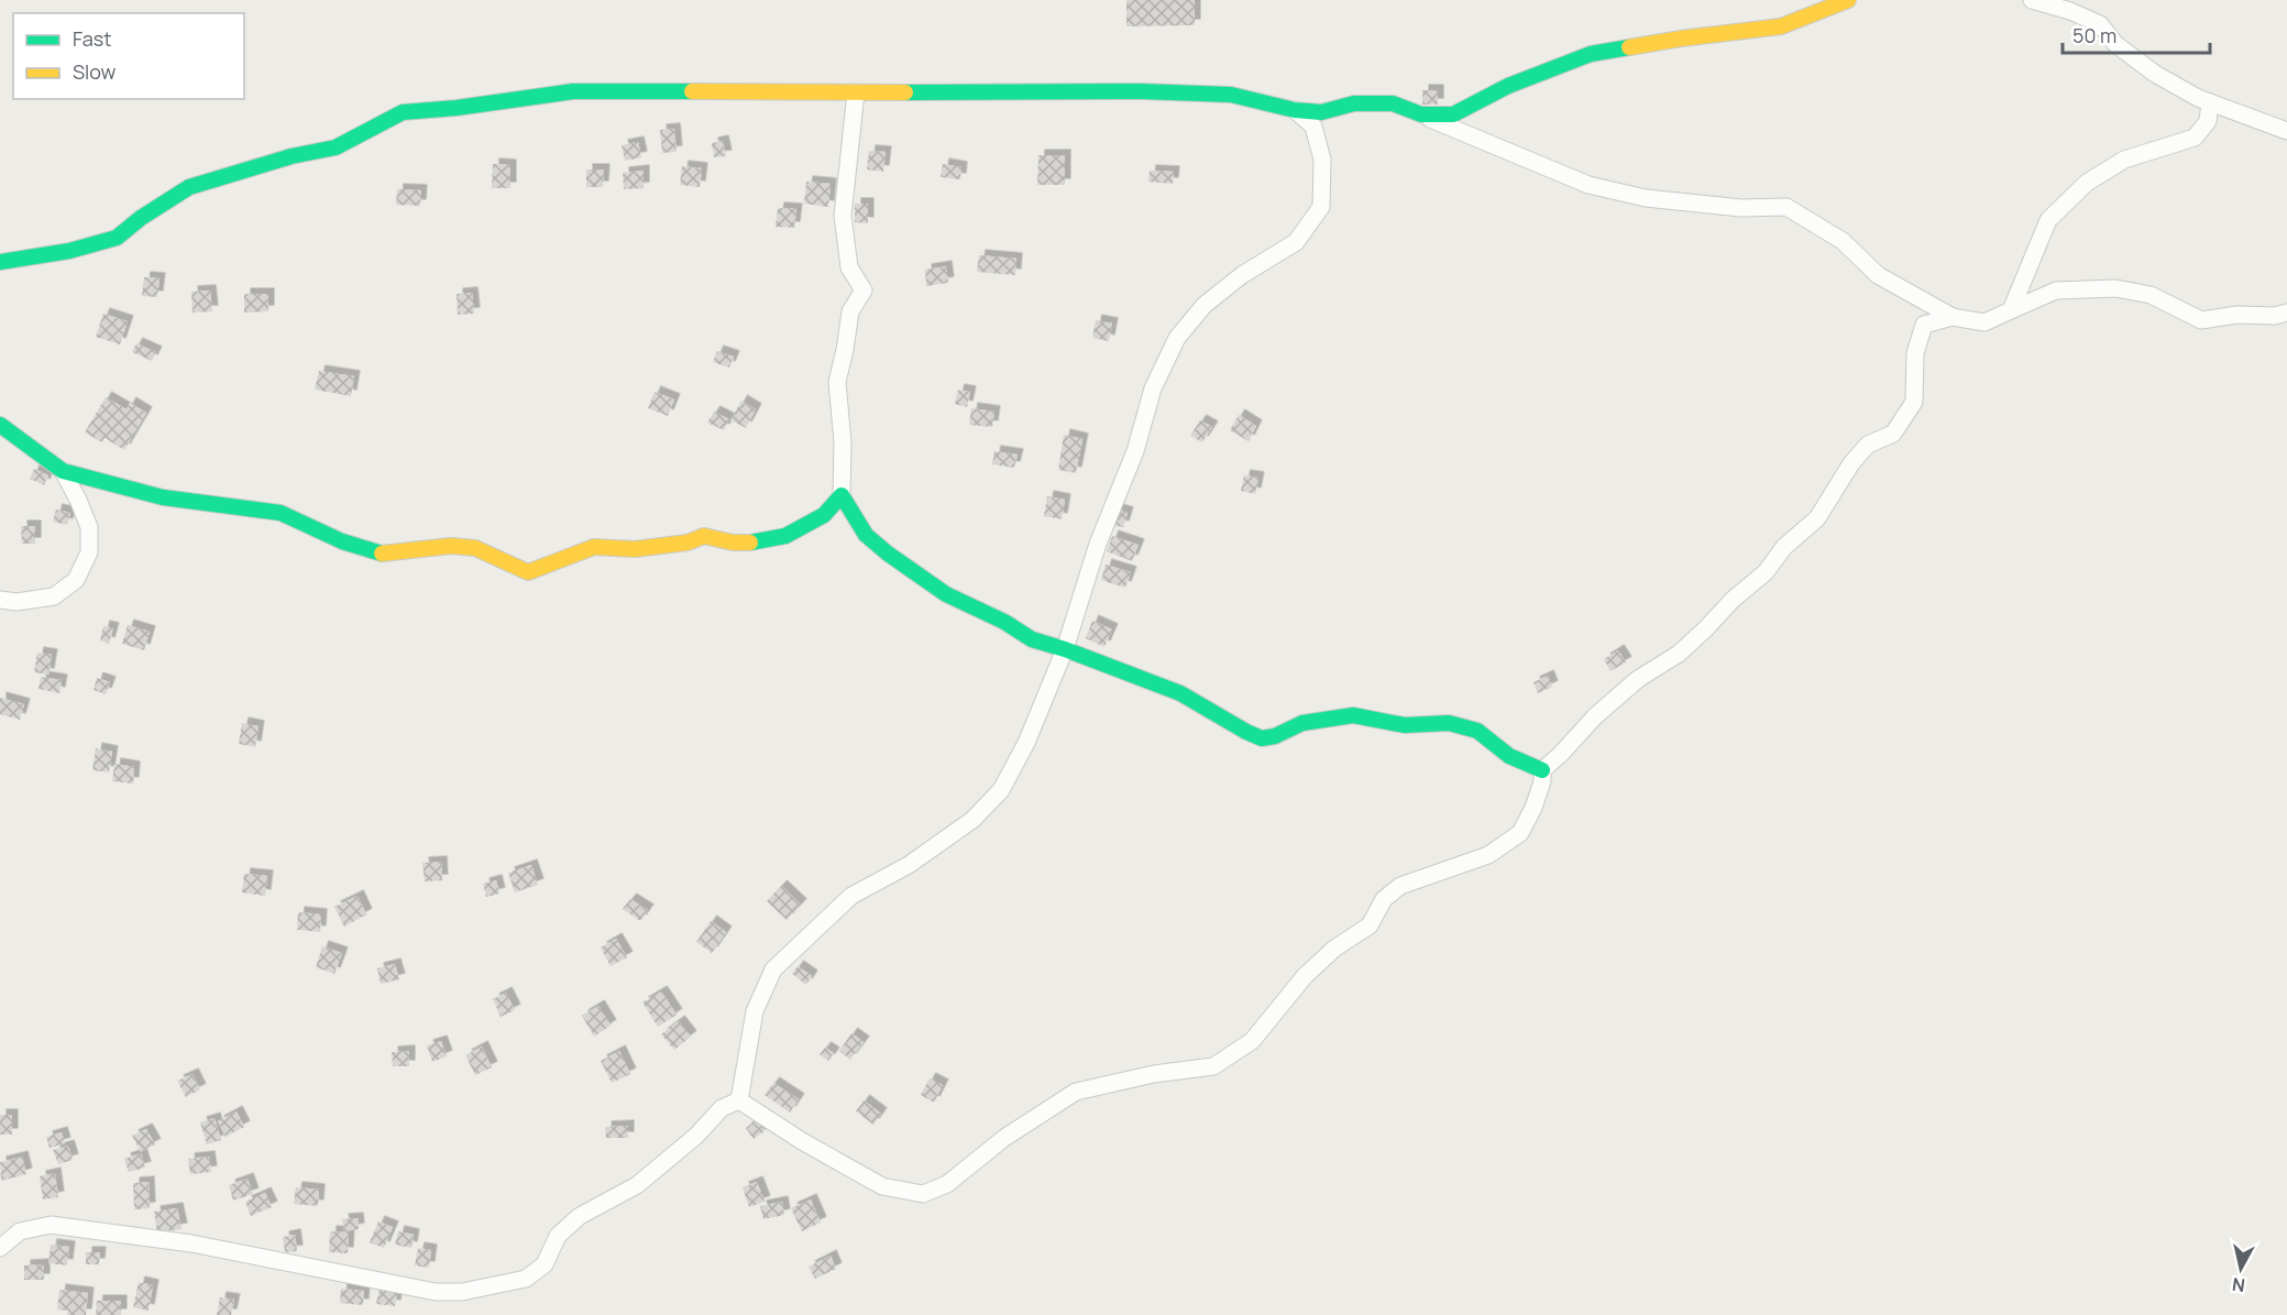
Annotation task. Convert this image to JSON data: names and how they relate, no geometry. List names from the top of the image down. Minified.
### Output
{"legend":["Fast","Slow"],"scale_bar":"50 m","north":"bottom"}
